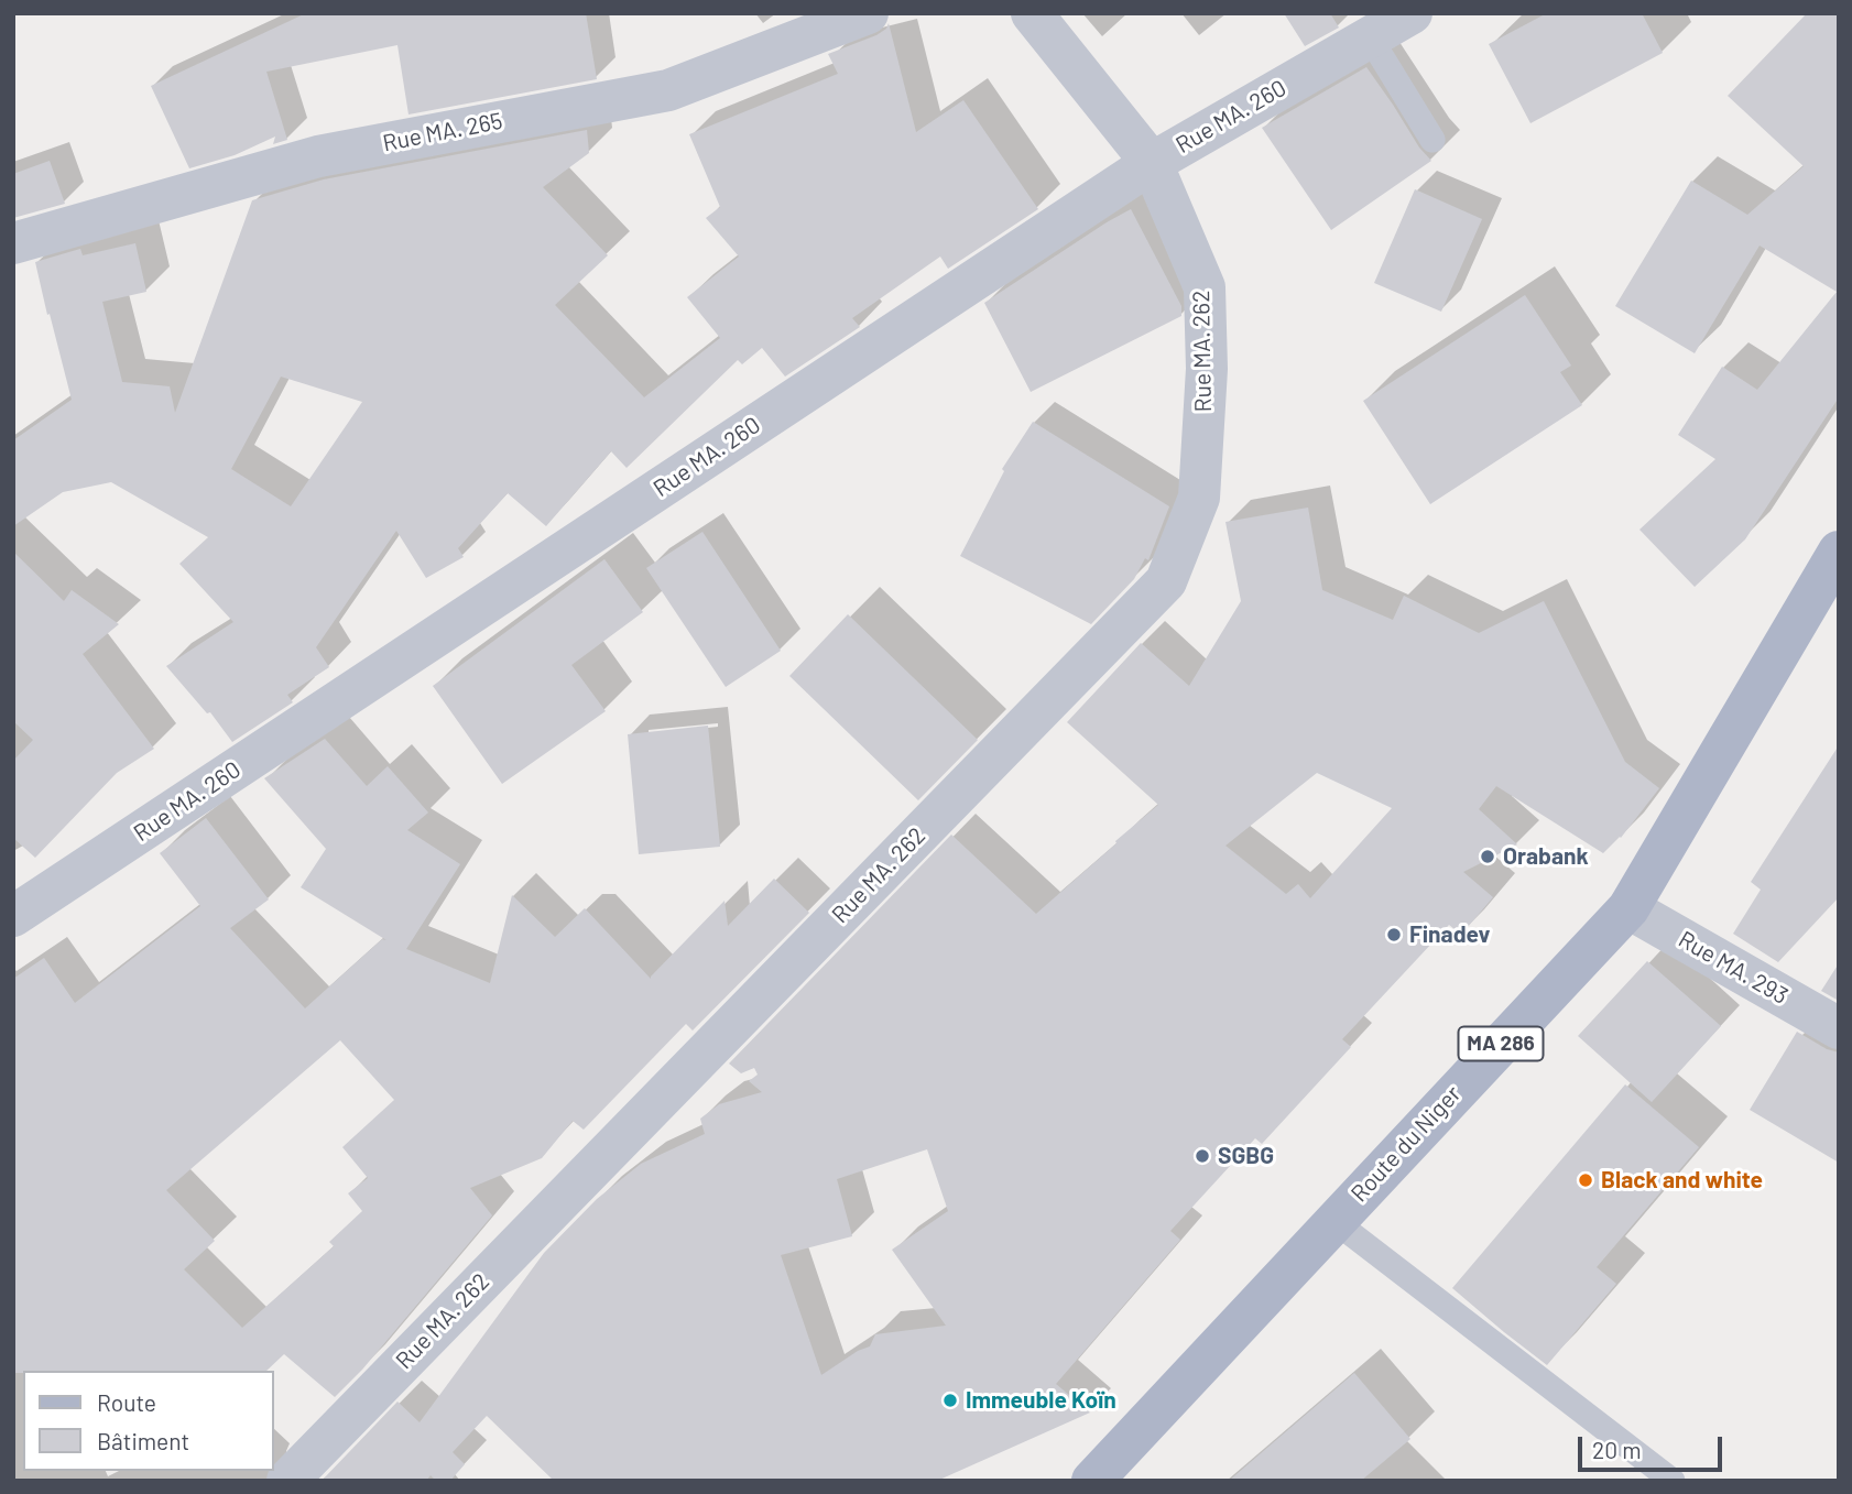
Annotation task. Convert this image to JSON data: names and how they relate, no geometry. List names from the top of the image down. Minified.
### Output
{"streets":{"main road":["MA 286","Route du Niger"],"street":["Rue MA. 260","Rue MA. 265","Rue MA. 262","Rue MA. 293"]},"crossings":[["Rue MA. 260","Rue MA. 262"],["Rue MA. 293","Route du Niger"]],"places":["Orabank","Finadev","SGBG","Black and white","Immeuble Koïn"],"legend":["Route","Bâtiment"],"scale_bar":"20 m"}
